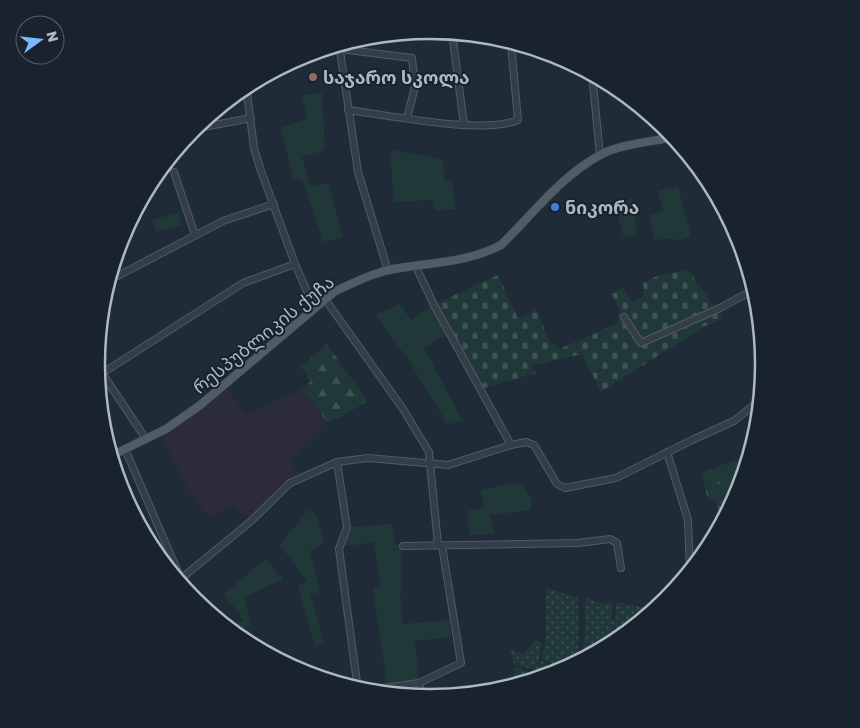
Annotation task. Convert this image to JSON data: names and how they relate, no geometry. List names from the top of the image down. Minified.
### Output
{"streets":{"main road":["რესპუბლიკის ქუჩა"]},"places":["საჯარო სკოლა","ნიკორა"],"north":"right"}
